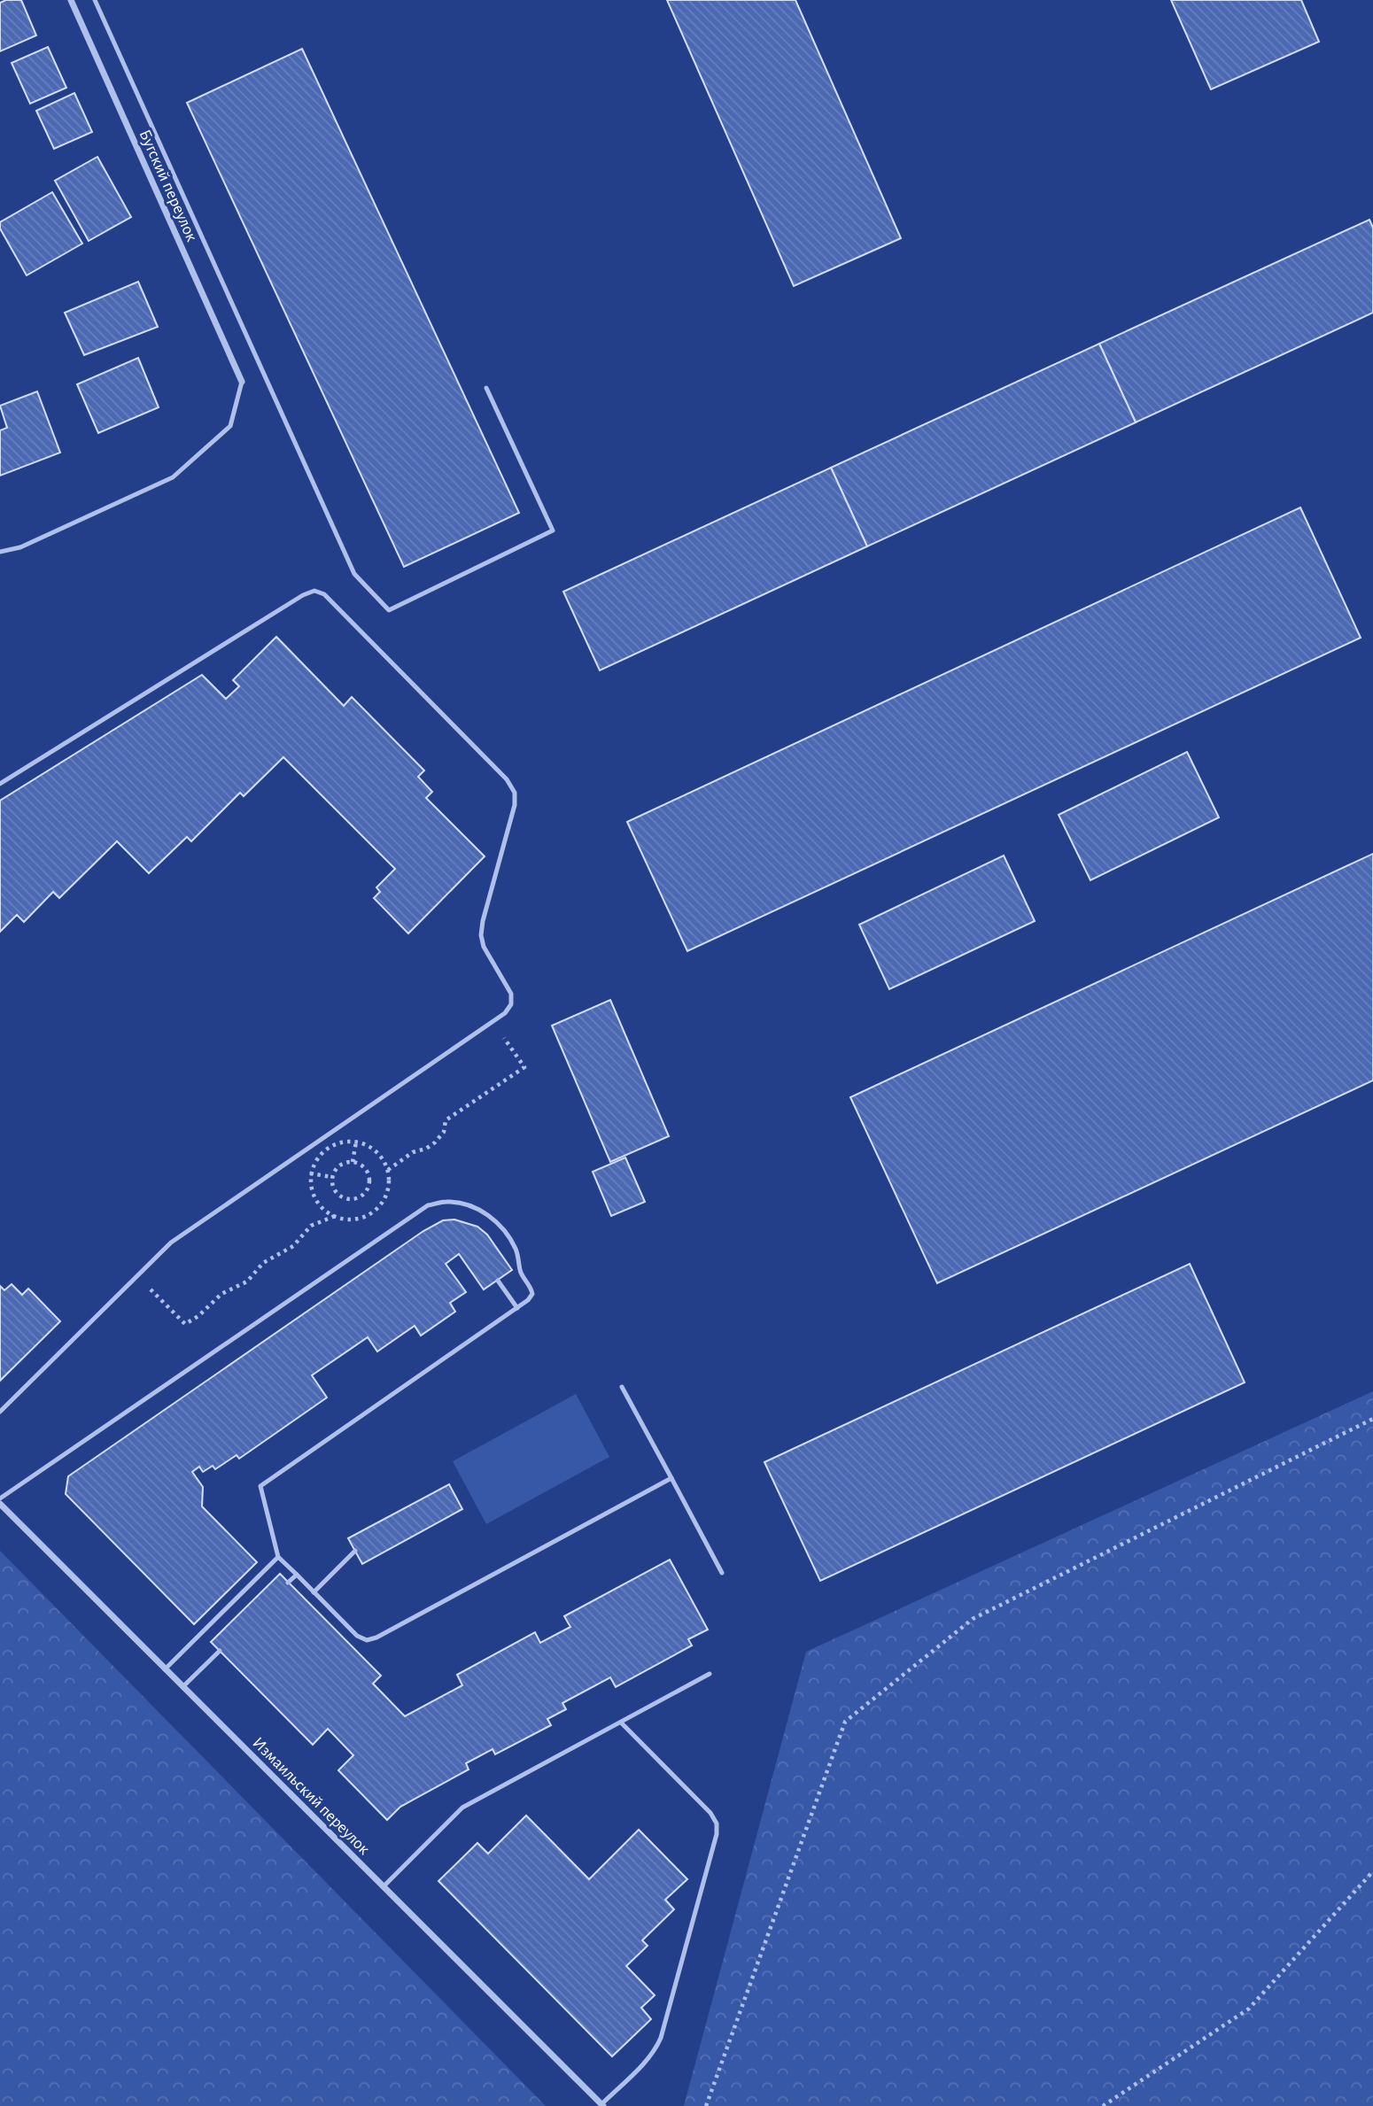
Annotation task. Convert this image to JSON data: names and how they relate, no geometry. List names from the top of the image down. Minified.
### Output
{"streets":{"street":["Бугский переулок","Измаильский переулок"]}}
